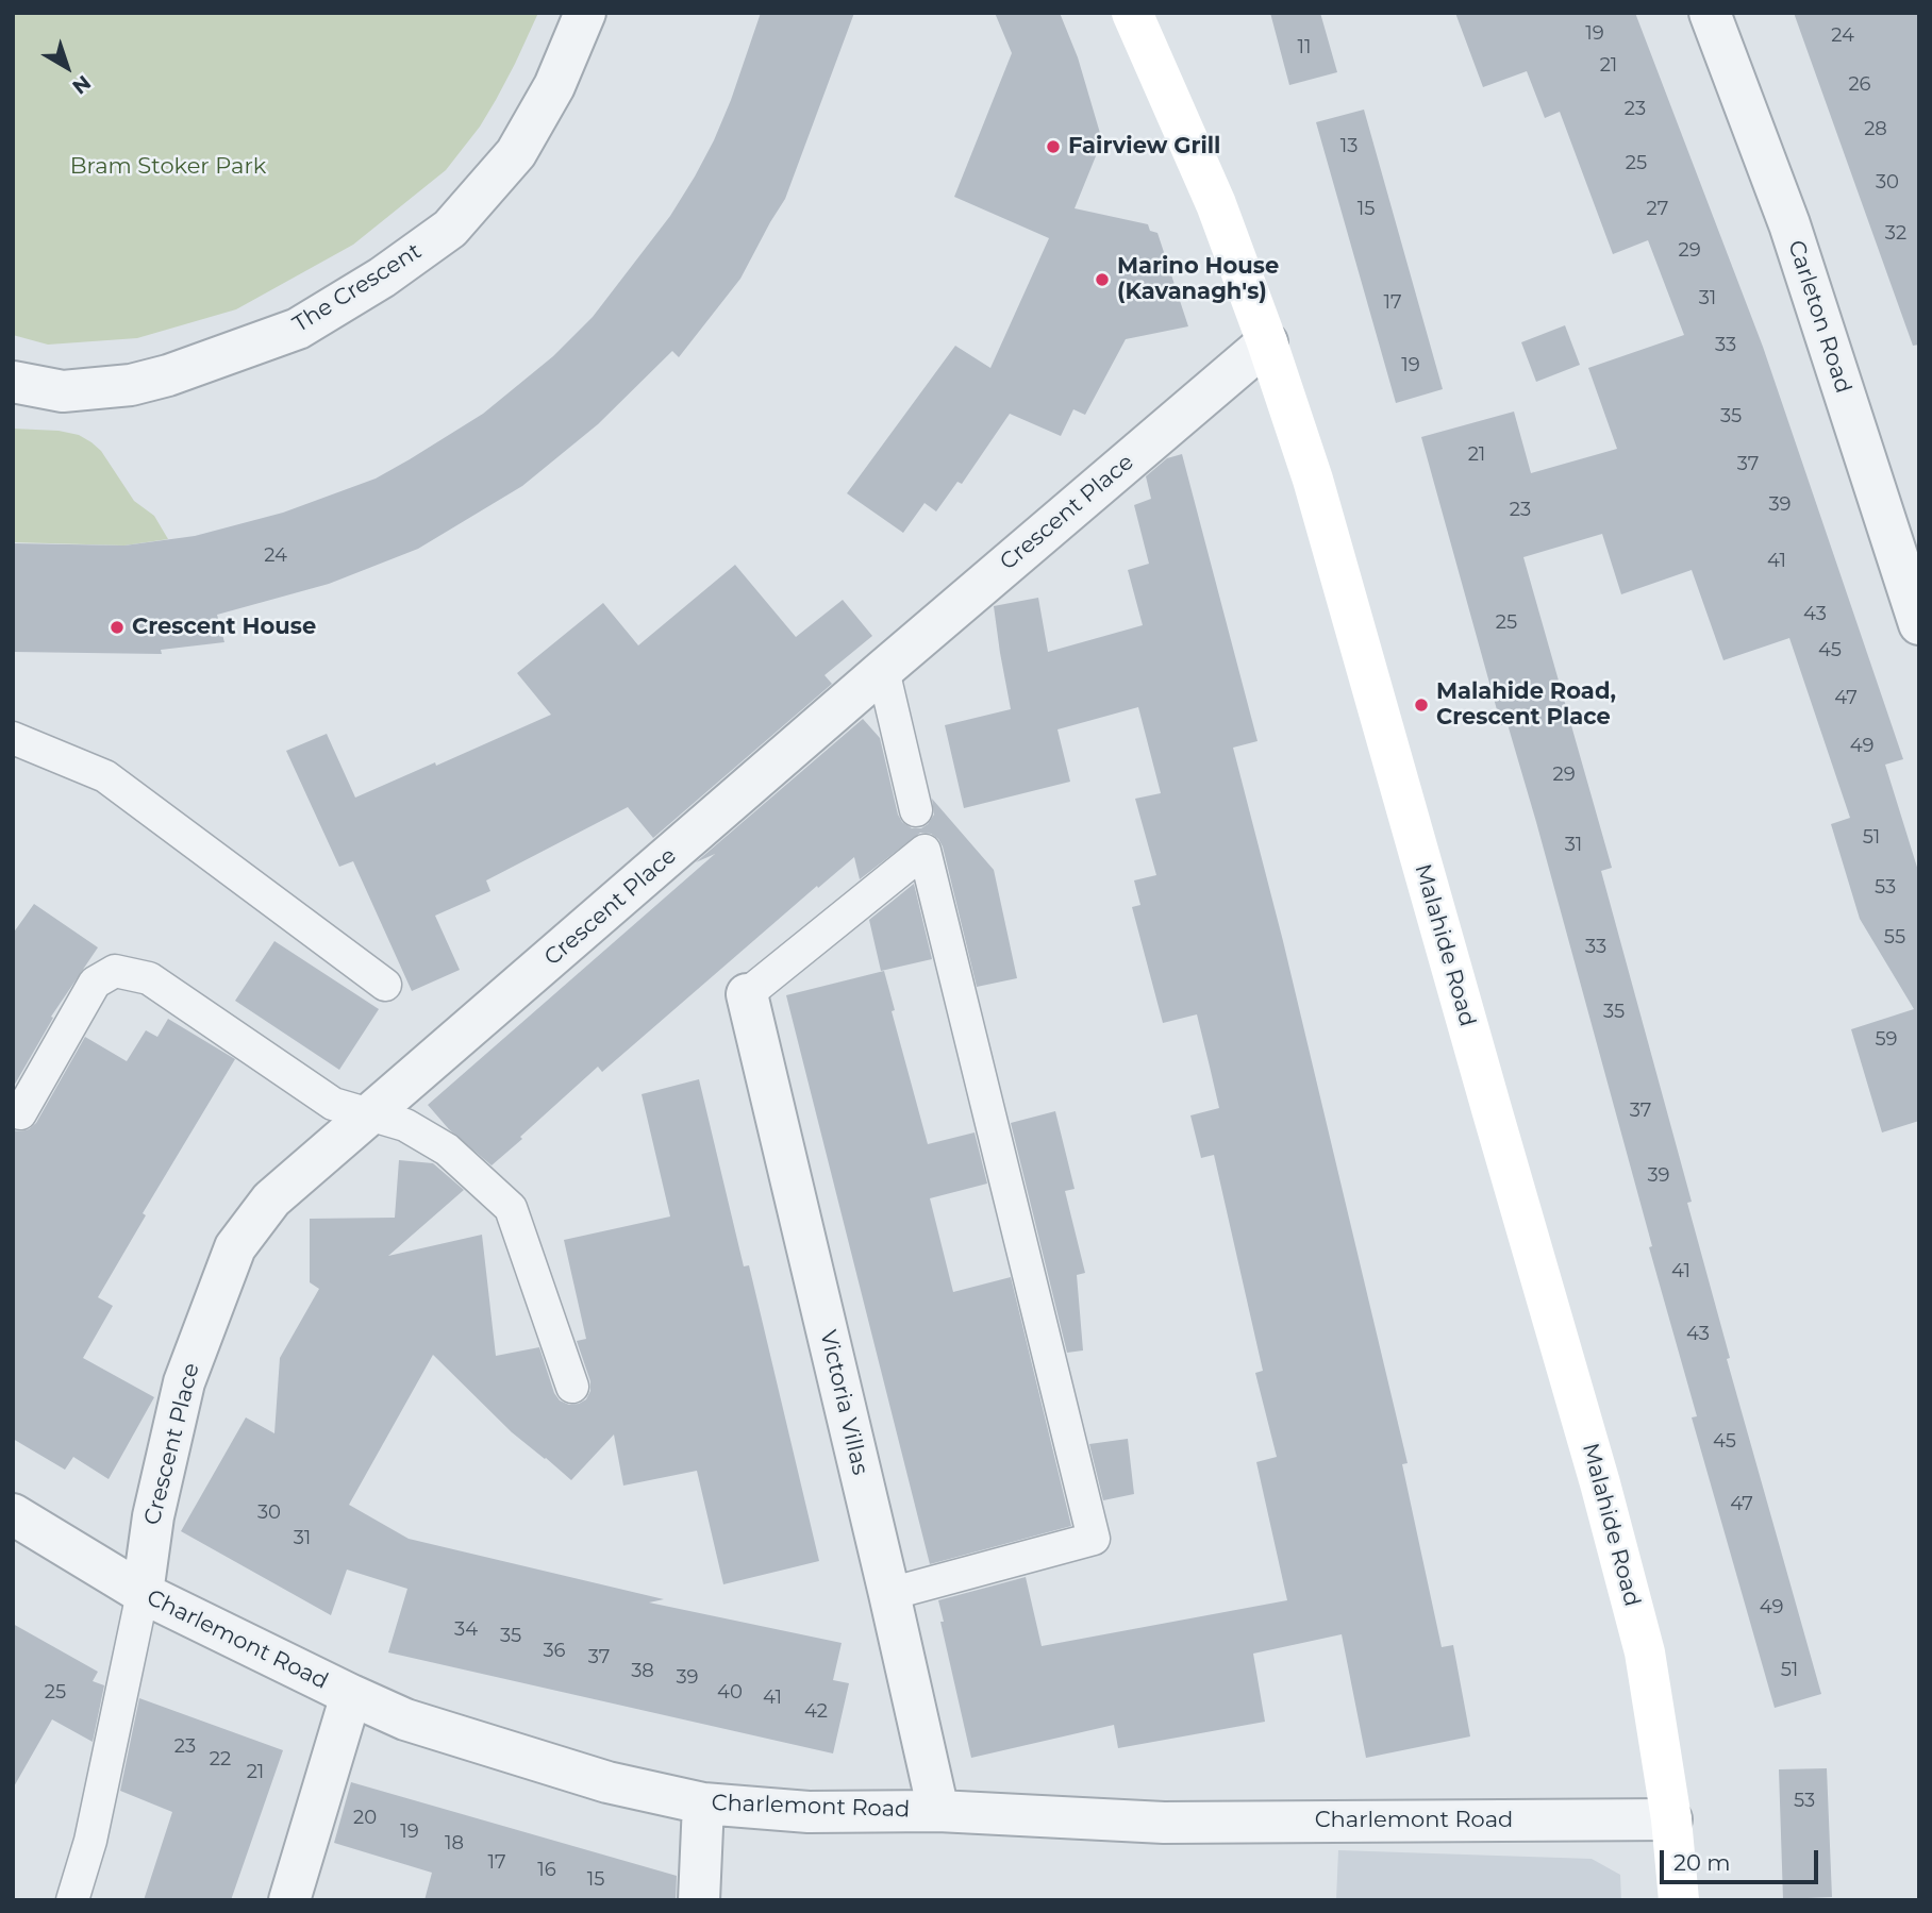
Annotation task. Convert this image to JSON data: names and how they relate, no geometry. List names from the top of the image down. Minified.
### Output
{"streets":{"main road":["Malahide Road"],"street":["The Crescent","Carleton Road","Crescent Place","Victoria Villas","Charlemont Road"]},"crossings":[["Crescent Place","Malahide Road"],["Crescent Place","Charlemont Road"],["Malahide Road","Charlemont Road"],["Victoria Villas","Charlemont Road"]],"parks":["Bram Stoker Park"],"places":["Fairview Grill","Marino House (Kavanagh's)","Crescent House","Malahide Road, Crescent Place"],"house_numbers":["19","24","11","21","26","23","28","13","25","30","15","27","32","29","31","17","33","19","35","21","37","39","23","24","41","43","25","45","47","49","29","51","31","53","55","33","35","59","37","39","41","43","45","47","30","31","49","34","35","36","37","51","38","39","25","40","41","42","23","22","21","53","20","19","18","17","16","15"],"scale_bar":"20 m","north":"bottom right"}
